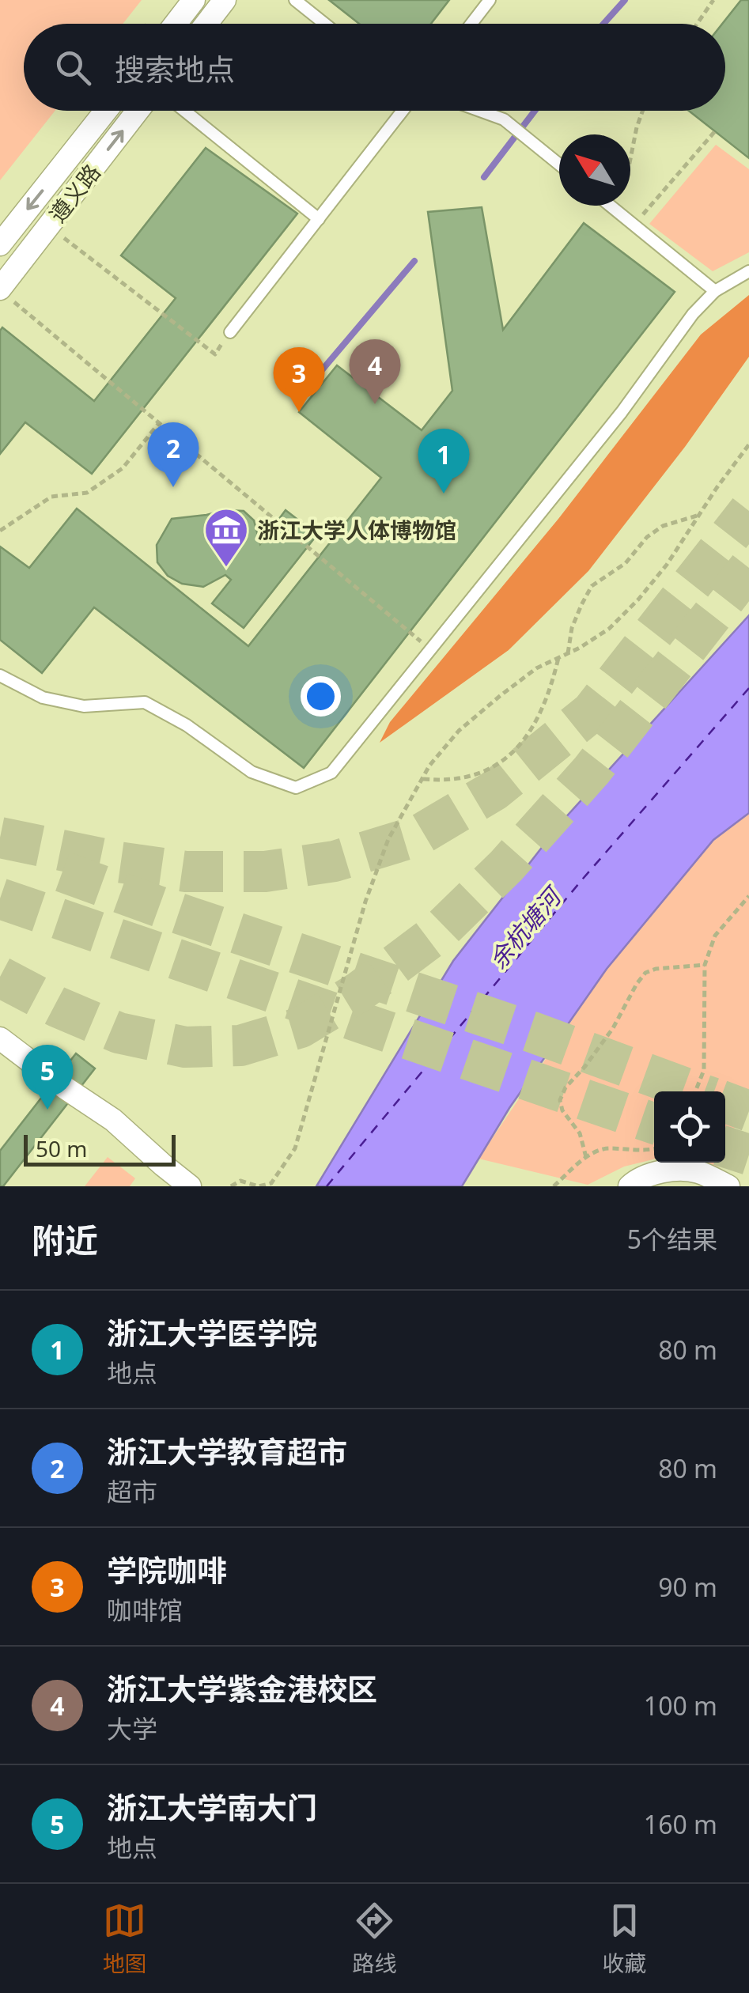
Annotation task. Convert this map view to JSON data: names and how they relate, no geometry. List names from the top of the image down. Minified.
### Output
{"streets":{"street":["遵义路"]},"water":["余杭塘河"],"places":{"museum":["浙江大学人体博物馆"]},"scale_bar":"50 m","north":"top left","page":{"search":"搜索地点","pins":["4","3","2","1","5"],"scale":"50 m","heading":["附近","5个结果"],"list":[{"mark":"1","name":"浙江大学医学院","note":"地点","value":"80 m"},{"mark":"2","name":"浙江大学教育超市","note":"超市","value":"80 m"},{"mark":"3","name":"学院咖啡","note":"咖啡馆","value":"90 m"},{"mark":"4","name":"浙江大学紫金港校区","note":"大学","value":"100 m"},{"mark":"5","name":"浙江大学南大门","note":"地点","value":"160 m"}],"nav":["地图","路线","收藏"]}}
